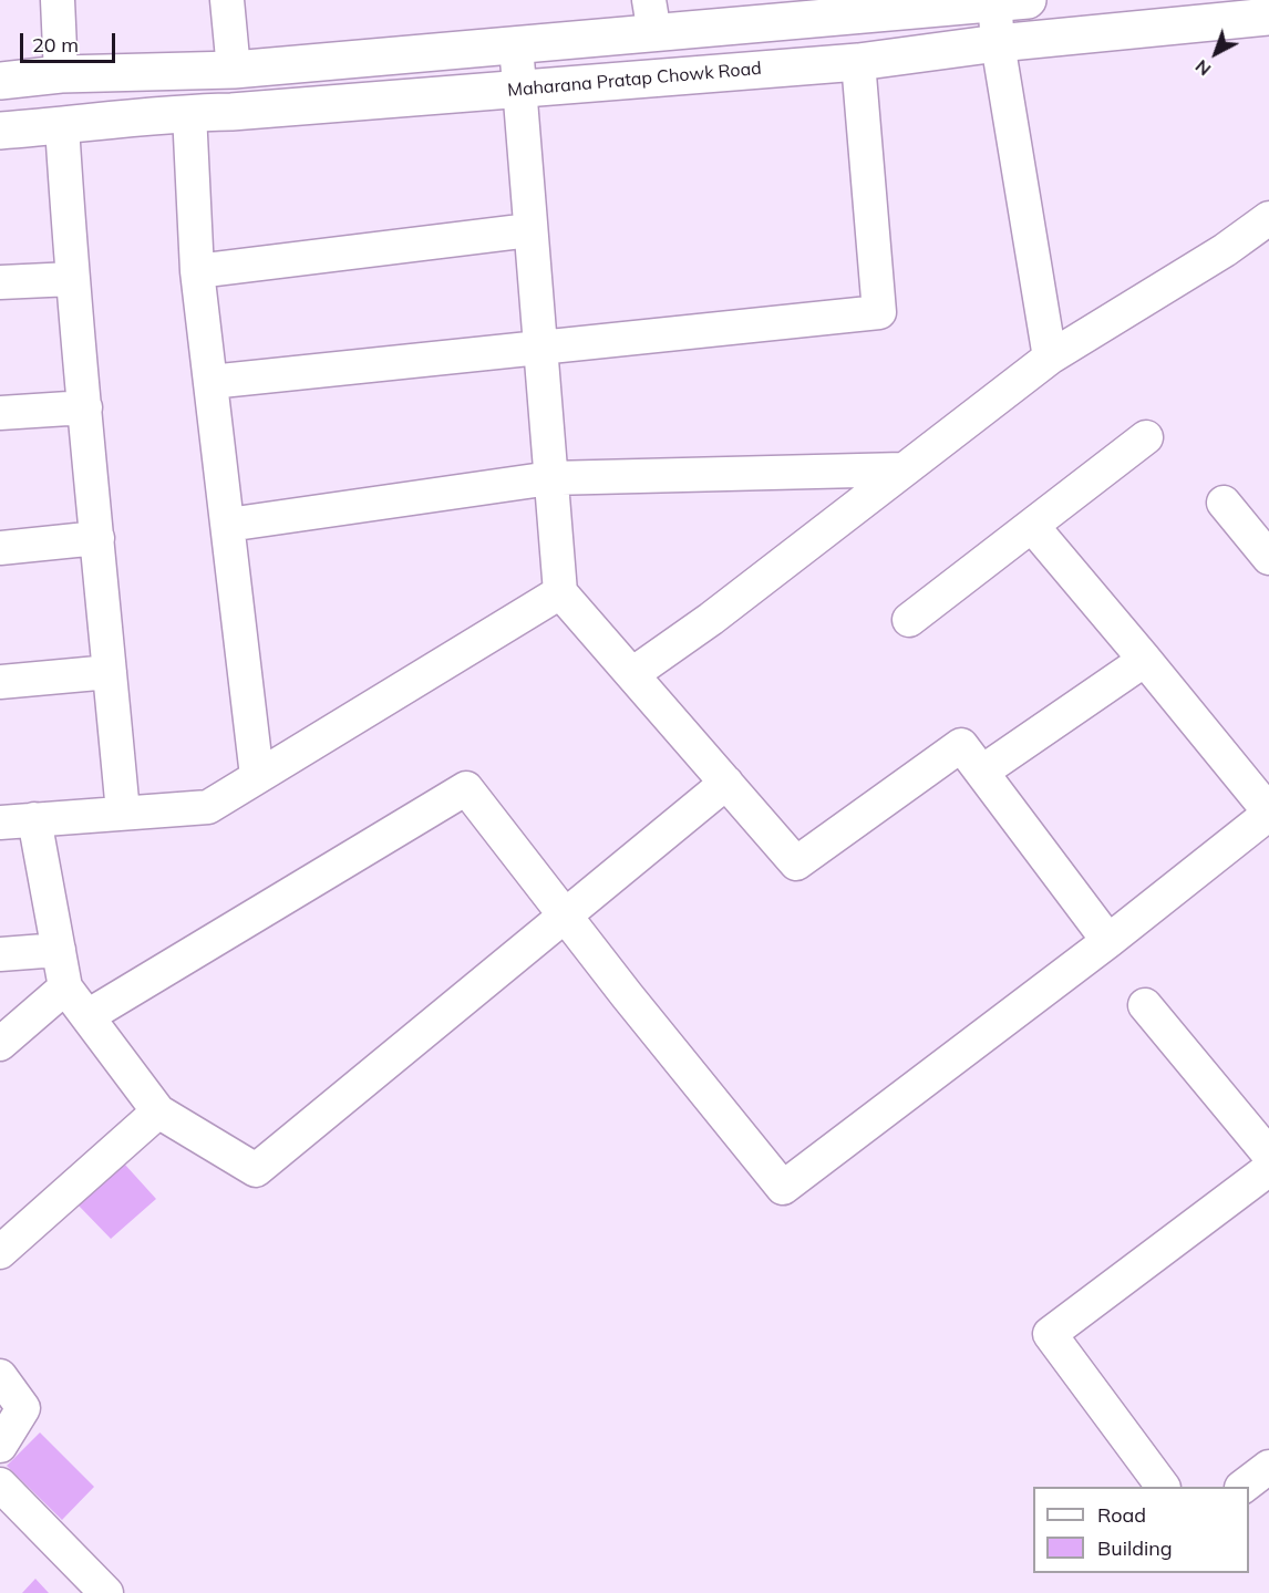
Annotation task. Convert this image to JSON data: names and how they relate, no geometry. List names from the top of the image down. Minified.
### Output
{"streets":{"main road":["Maharana Pratap Chowk Road"]},"legend":["Road","Building"],"scale_bar":"20 m","north":"bottom left"}
